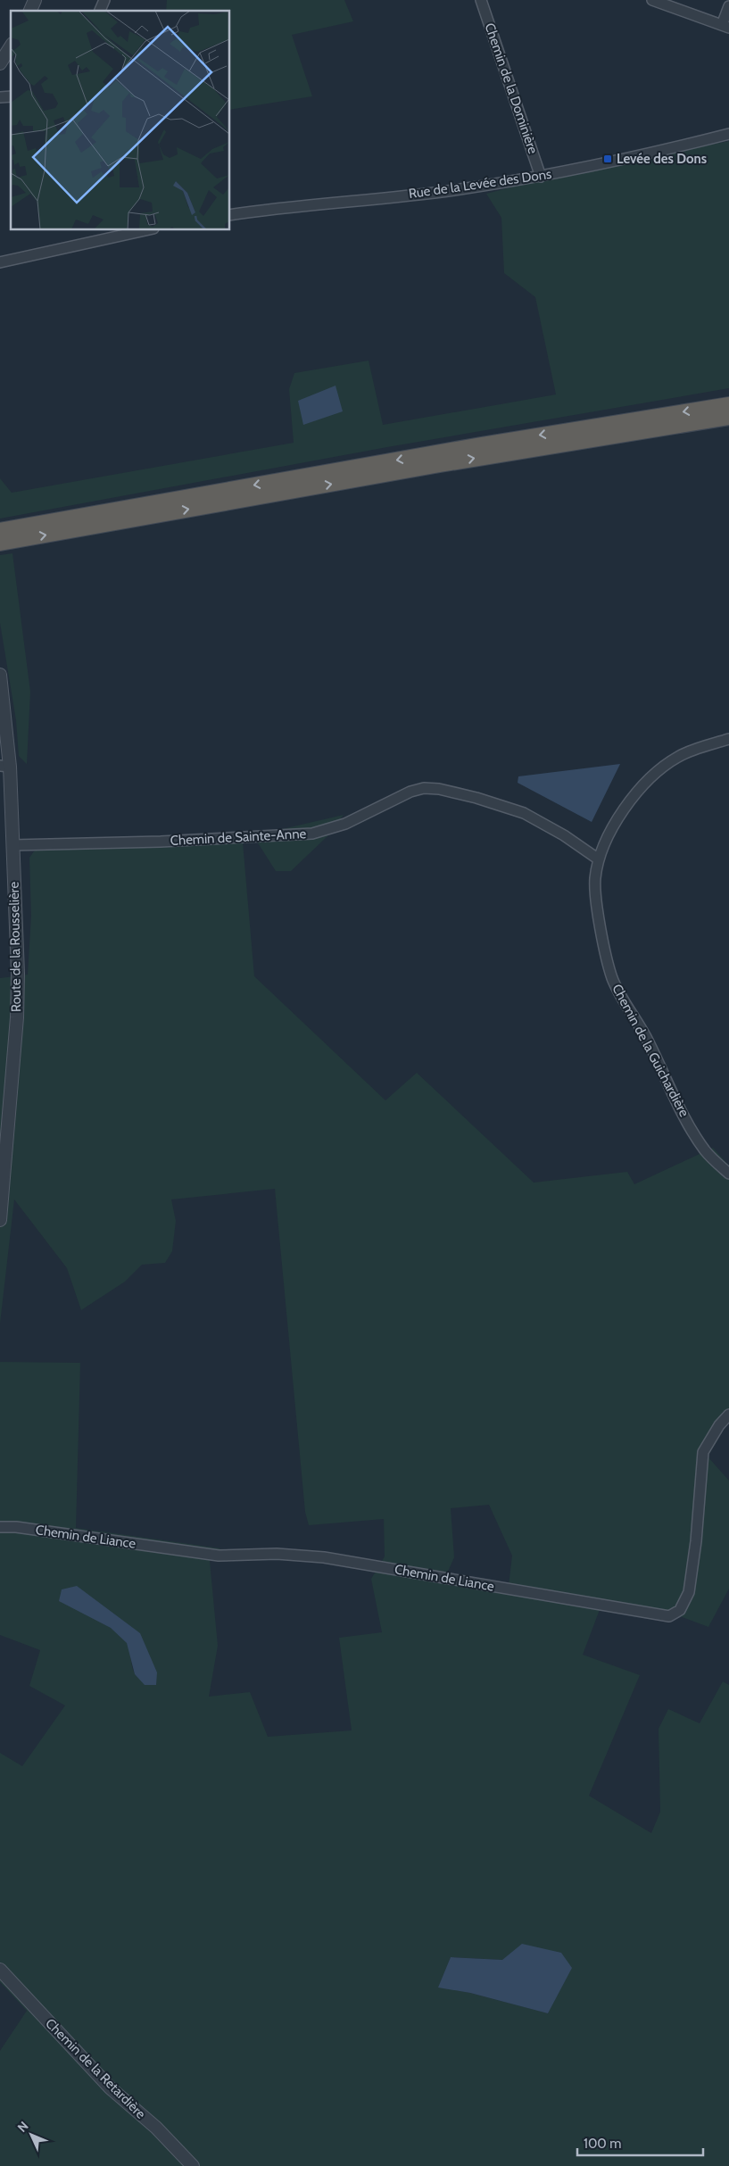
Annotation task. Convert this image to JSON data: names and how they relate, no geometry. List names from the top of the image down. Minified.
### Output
{"streets":{"street":["Chemin de la Dominière","Rue de la Levée des Dons","Chemin de Sainte-Anne","Route de la Rousselière","Chemin de la Guichardière","Chemin de Liance","Chemin de la Retardière"]},"crossings":[["Chemin de la Dominière","Rue de la Levée des Dons"],["Chemin de Sainte-Anne","Route de la Rousselière"],["Chemin de Sainte-Anne","Chemin de la Guichardière"]],"places":{"transit":["Levée des Dons"]},"scale_bar":"100 m","north":"top left"}
